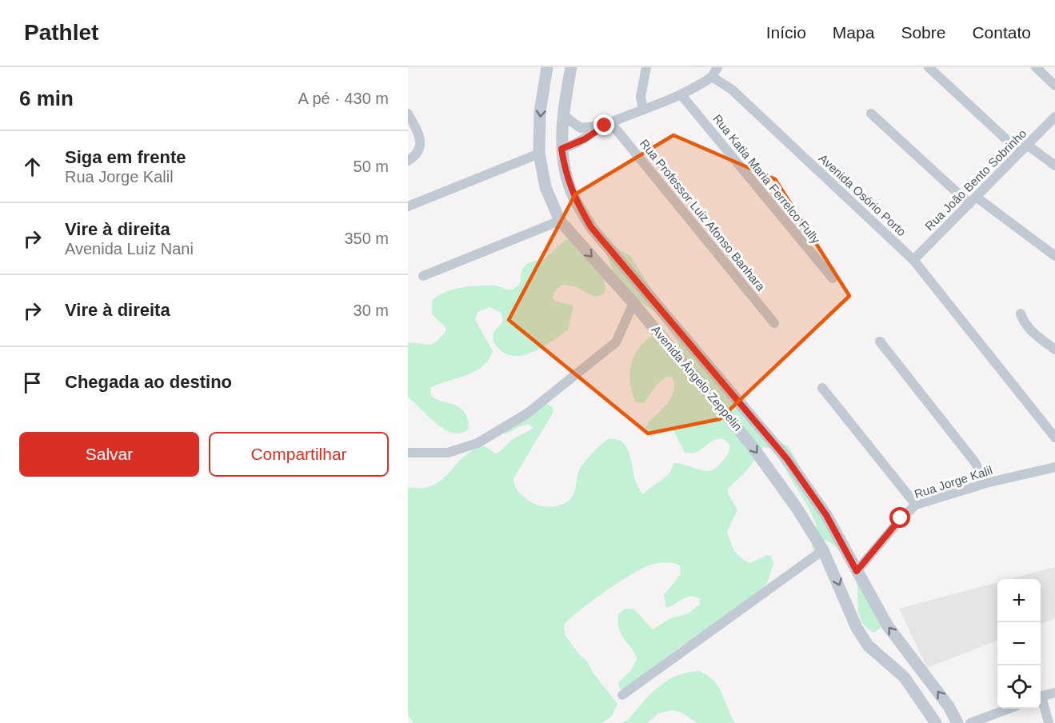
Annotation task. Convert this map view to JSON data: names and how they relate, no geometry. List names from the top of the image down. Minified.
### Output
{"streets":{"street":["Rua Katia Maria Ferrelco Fully","Rua João Bento Sobrinho","Avenida Osório Porto","Rua Professor Luiz Afonso Banhara","Avenida Ângelo Zeppelin","Rua Jorge Kalil"]},"crossings":[["Rua João Bento Sobrinho","Avenida Osório Porto"]],"page":{"header":"Pathlet","nav":["Início","Mapa","Sobre","Contato"],"heading":["6 min","A pé · 430 m"],"list":[["Siga em frente","Rua Jorge Kalil","50 m"],["Vire à direita","Avenida Luiz Nani","350 m"],["Vire à direita","30 m"],"Chegada ao destino"],"buttons":["Salvar","Compartilhar"],"map_buttons":["+","−"]}}
